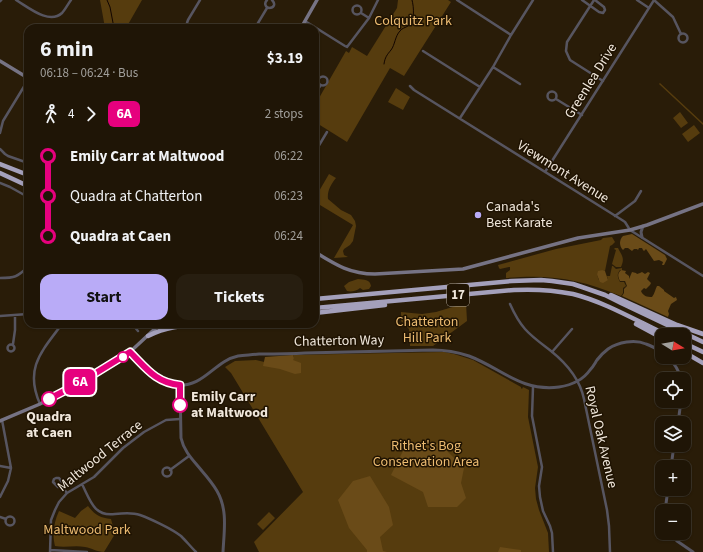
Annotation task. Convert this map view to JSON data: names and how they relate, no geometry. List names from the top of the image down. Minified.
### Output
{"streets":{"highway":["17"],"street":["Greenlea Drive","Viewmont Avenue","Chatterton Way","Royal Oak Avenue","Maltwood Terrace"]},"crossings":[["Greenlea Drive","Viewmont Avenue"],["Chatterton Way","Royal Oak Avenue"]],"parks":["Colquitz Park","Chatterton Hill Park","Rithet's Bog Conservation Area","Maltwood Park"],"places":["Canada's Best Karate","Quadra at Caen","Emily Carr at Maltwood"],"lines":["bus line 6A"],"north":"right","page":{"on_map":"6A","heading":["6 min","06:18 – 06:24 · Bus","$3.19"],"legs":["4","6A","2 stops"],"list":[{"name":"Emily Carr at Maltwood","value":"06:22"},{"name":"Quadra at Chatterton","value":"06:23"},{"name":"Quadra at Caen","value":"06:24"}],"buttons":["Start","Tickets"],"map_buttons":["+","−"]}}
